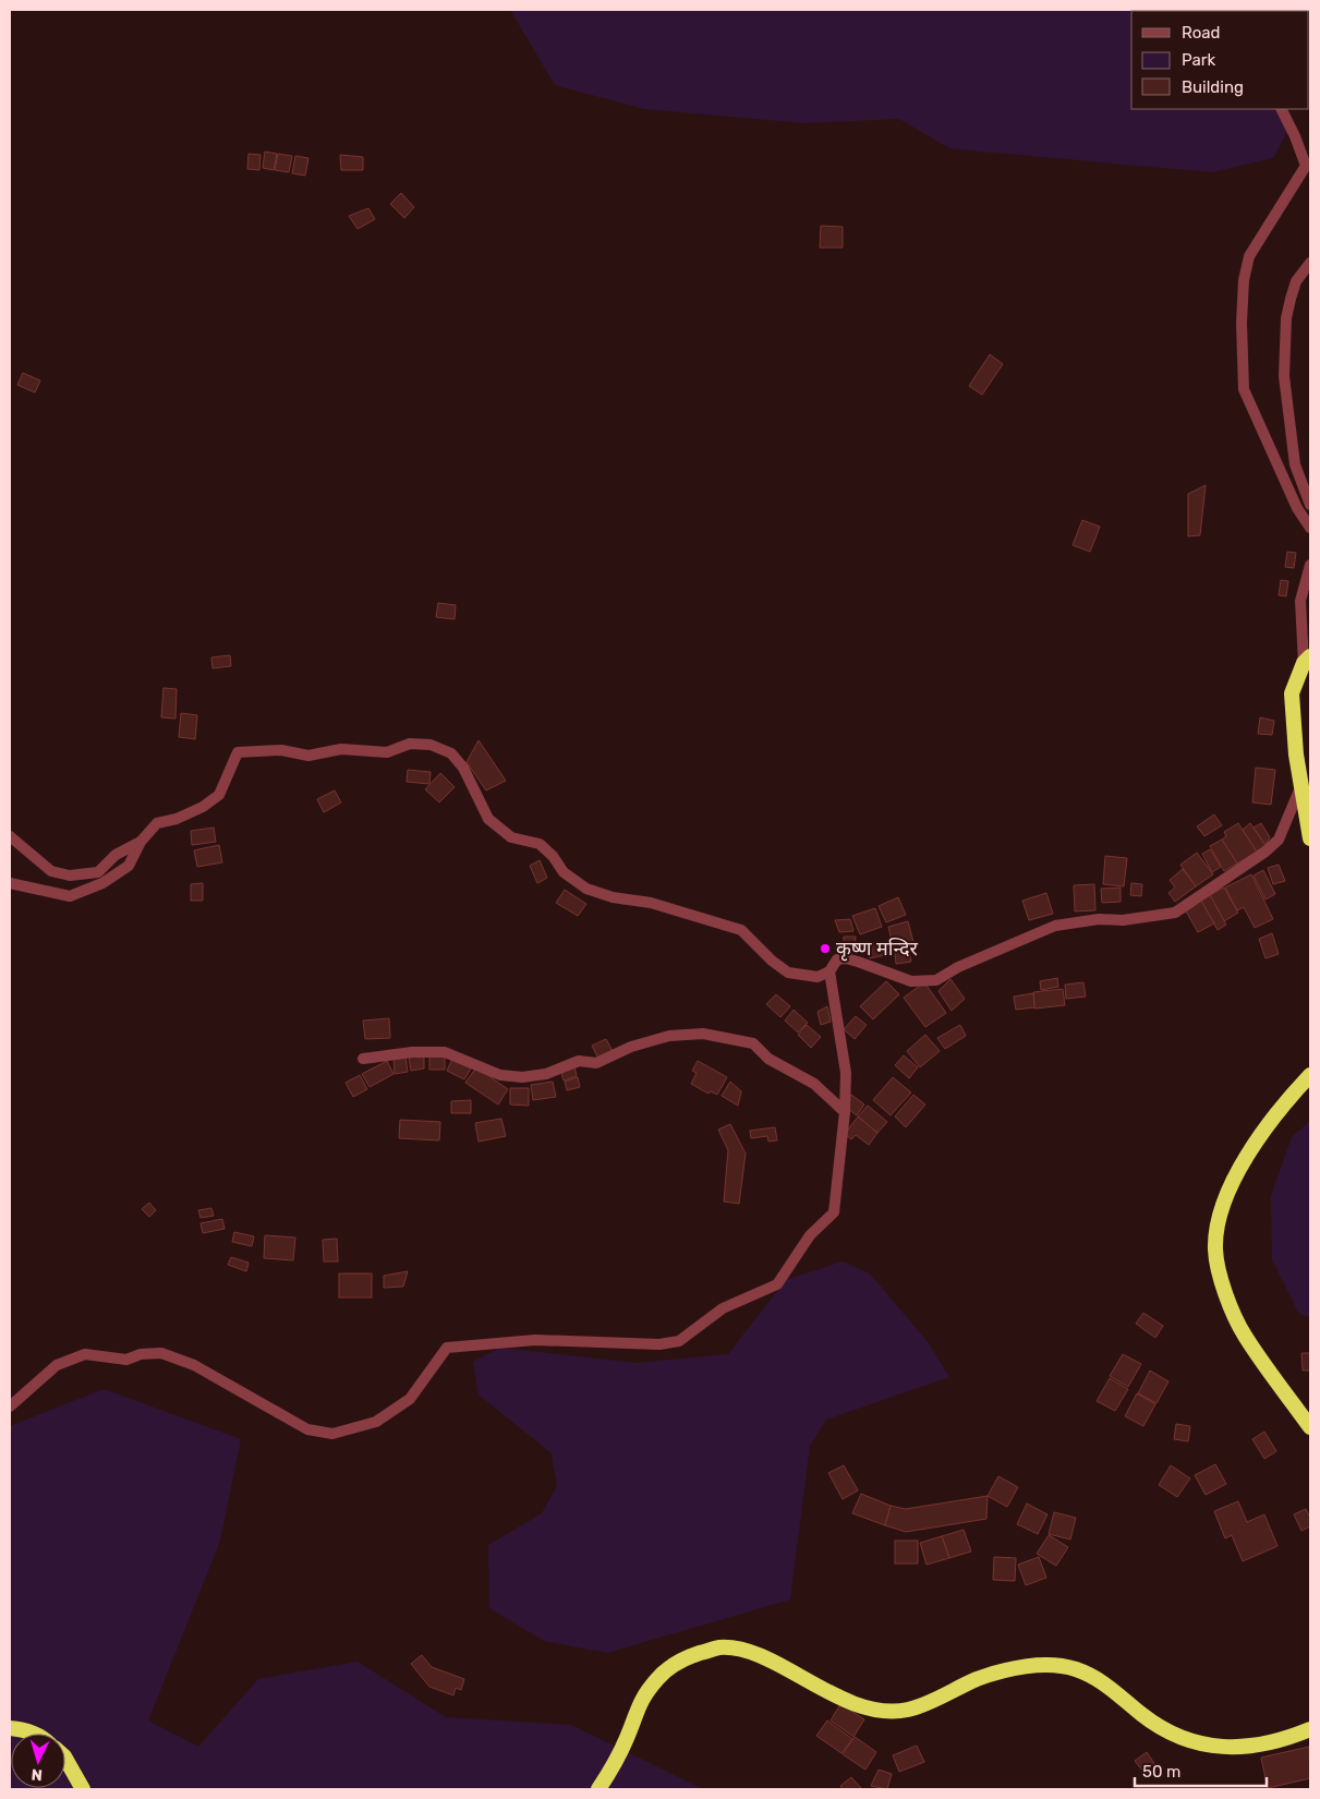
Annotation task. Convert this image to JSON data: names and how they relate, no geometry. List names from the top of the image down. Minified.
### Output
{"places":["कृष्ण मन्दिर"],"legend":["Road","Park","Building"],"scale_bar":"50 m","north":"bottom"}
